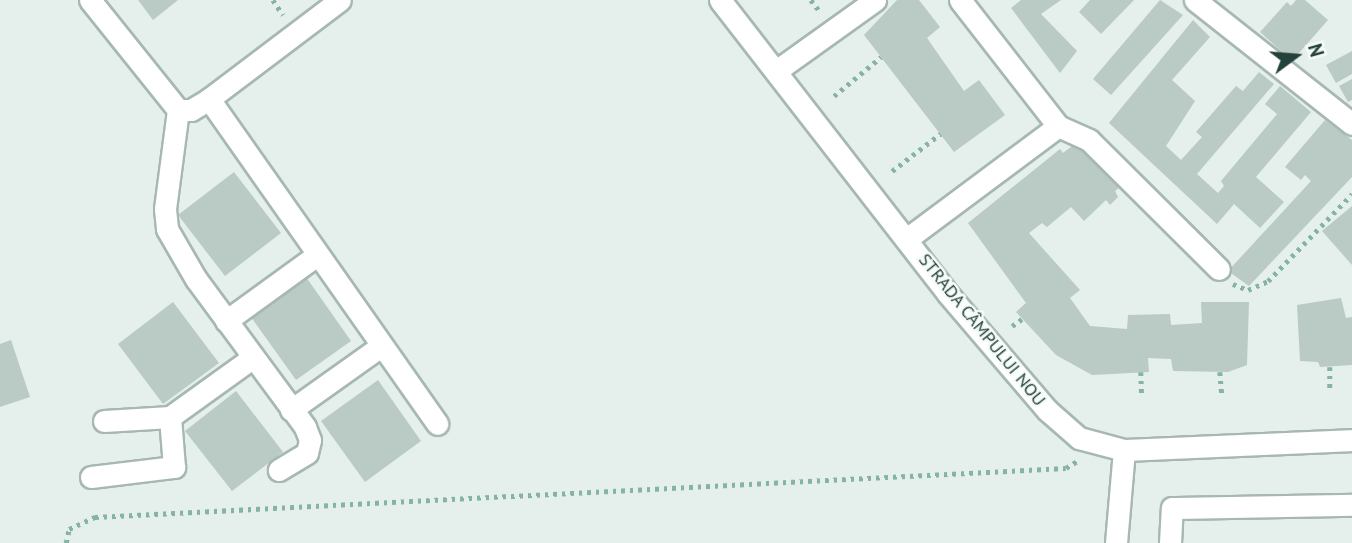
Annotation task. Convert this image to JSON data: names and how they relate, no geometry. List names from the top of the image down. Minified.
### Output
{"streets":{"street":["STRADA CÂMPULUI NOU"]},"north":"right"}
